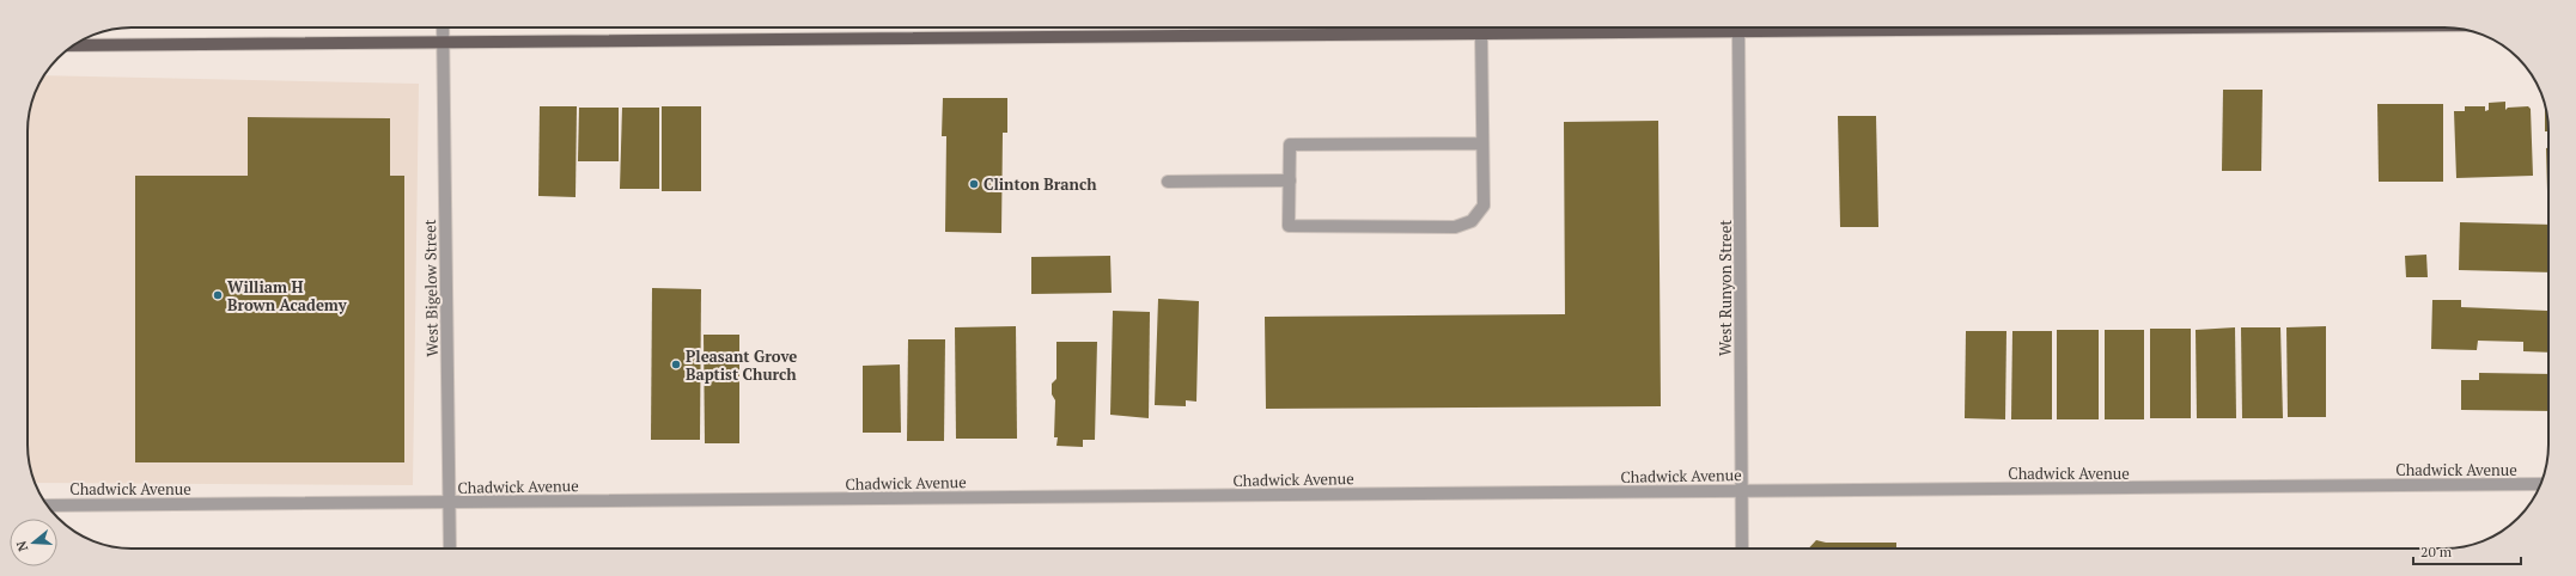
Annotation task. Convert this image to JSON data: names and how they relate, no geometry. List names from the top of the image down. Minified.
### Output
{"streets":{"street":["West Bigelow Street","West Runyon Street","Chadwick Avenue"]},"crossings":[["West Bigelow Street","Chadwick Avenue"],["West Runyon Street","Chadwick Avenue"]],"places":["Clinton Branch","William H Brown Academy","Pleasant Grove Baptist Church"],"scale_bar":"20 m","north":"left"}
